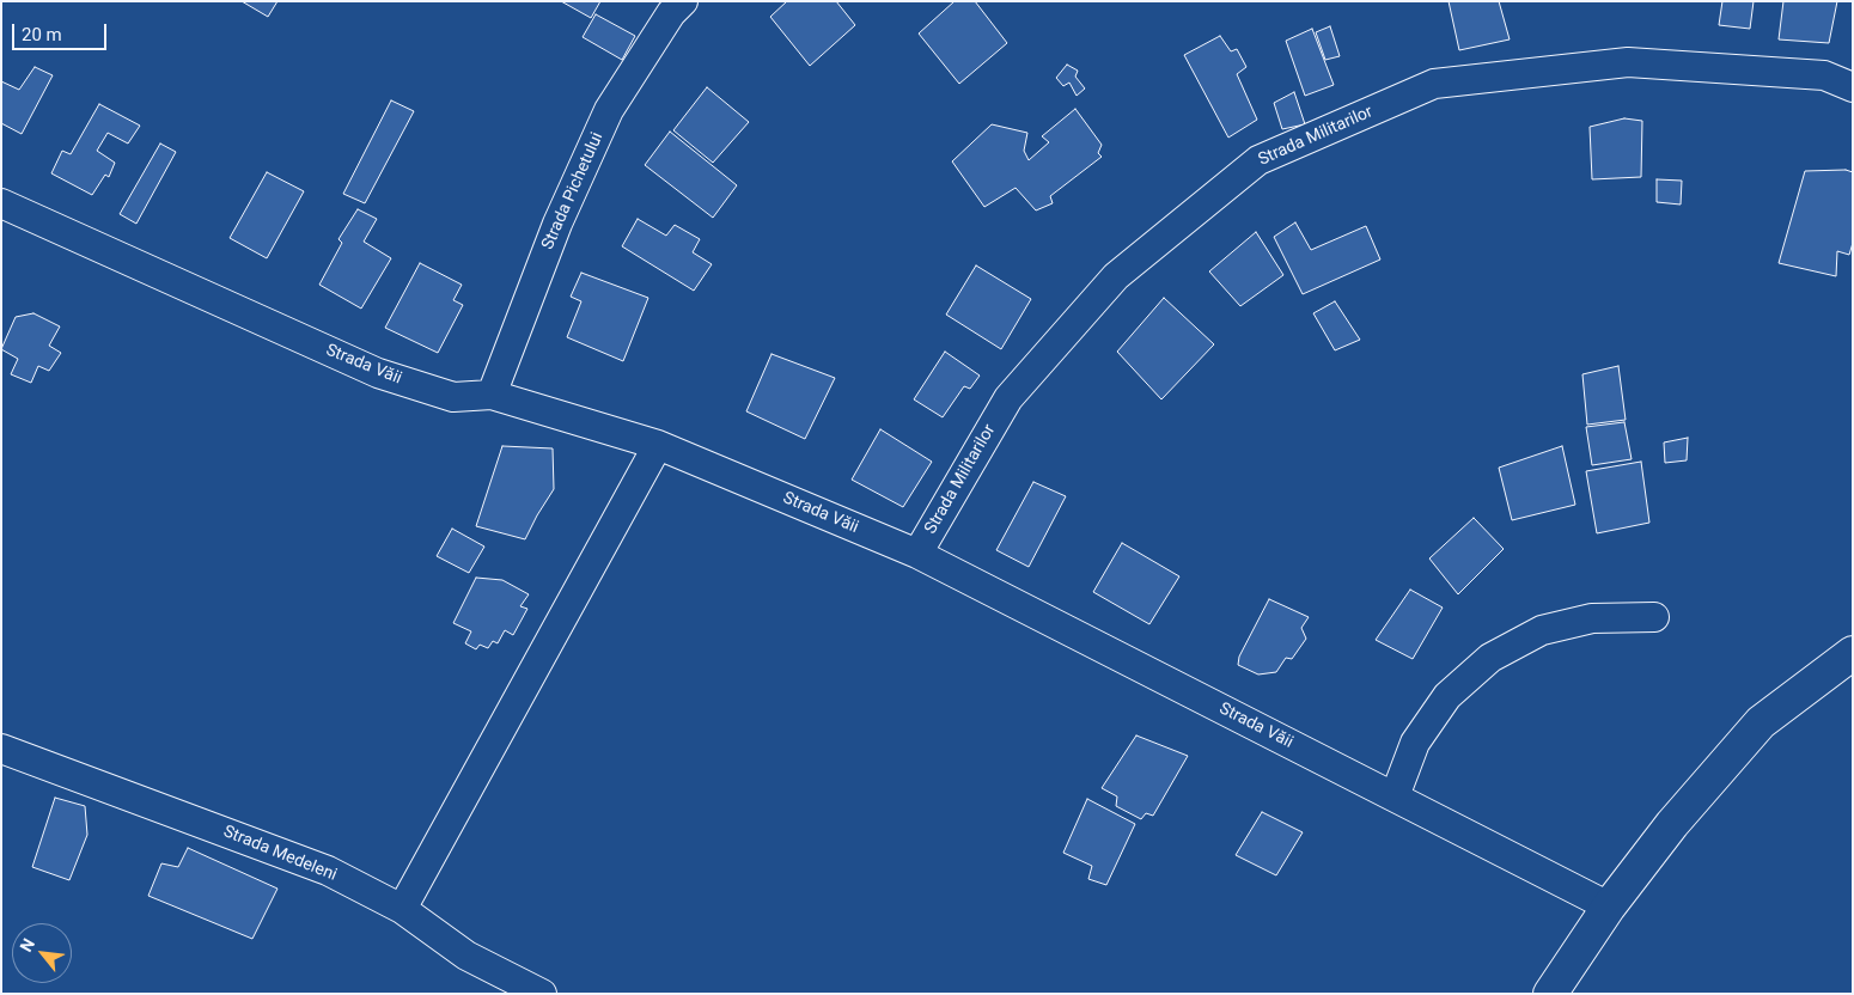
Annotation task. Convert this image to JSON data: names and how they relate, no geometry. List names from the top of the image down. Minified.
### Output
{"streets":{"street":["Strada Militarilor","Strada Pichetului","Strada Văii","Strada Medeleni"]},"crossings":[["Strada Militarilor","Strada Văii"],["Strada Pichetului","Strada Văii"]],"scale_bar":"20 m","north":"top left"}
